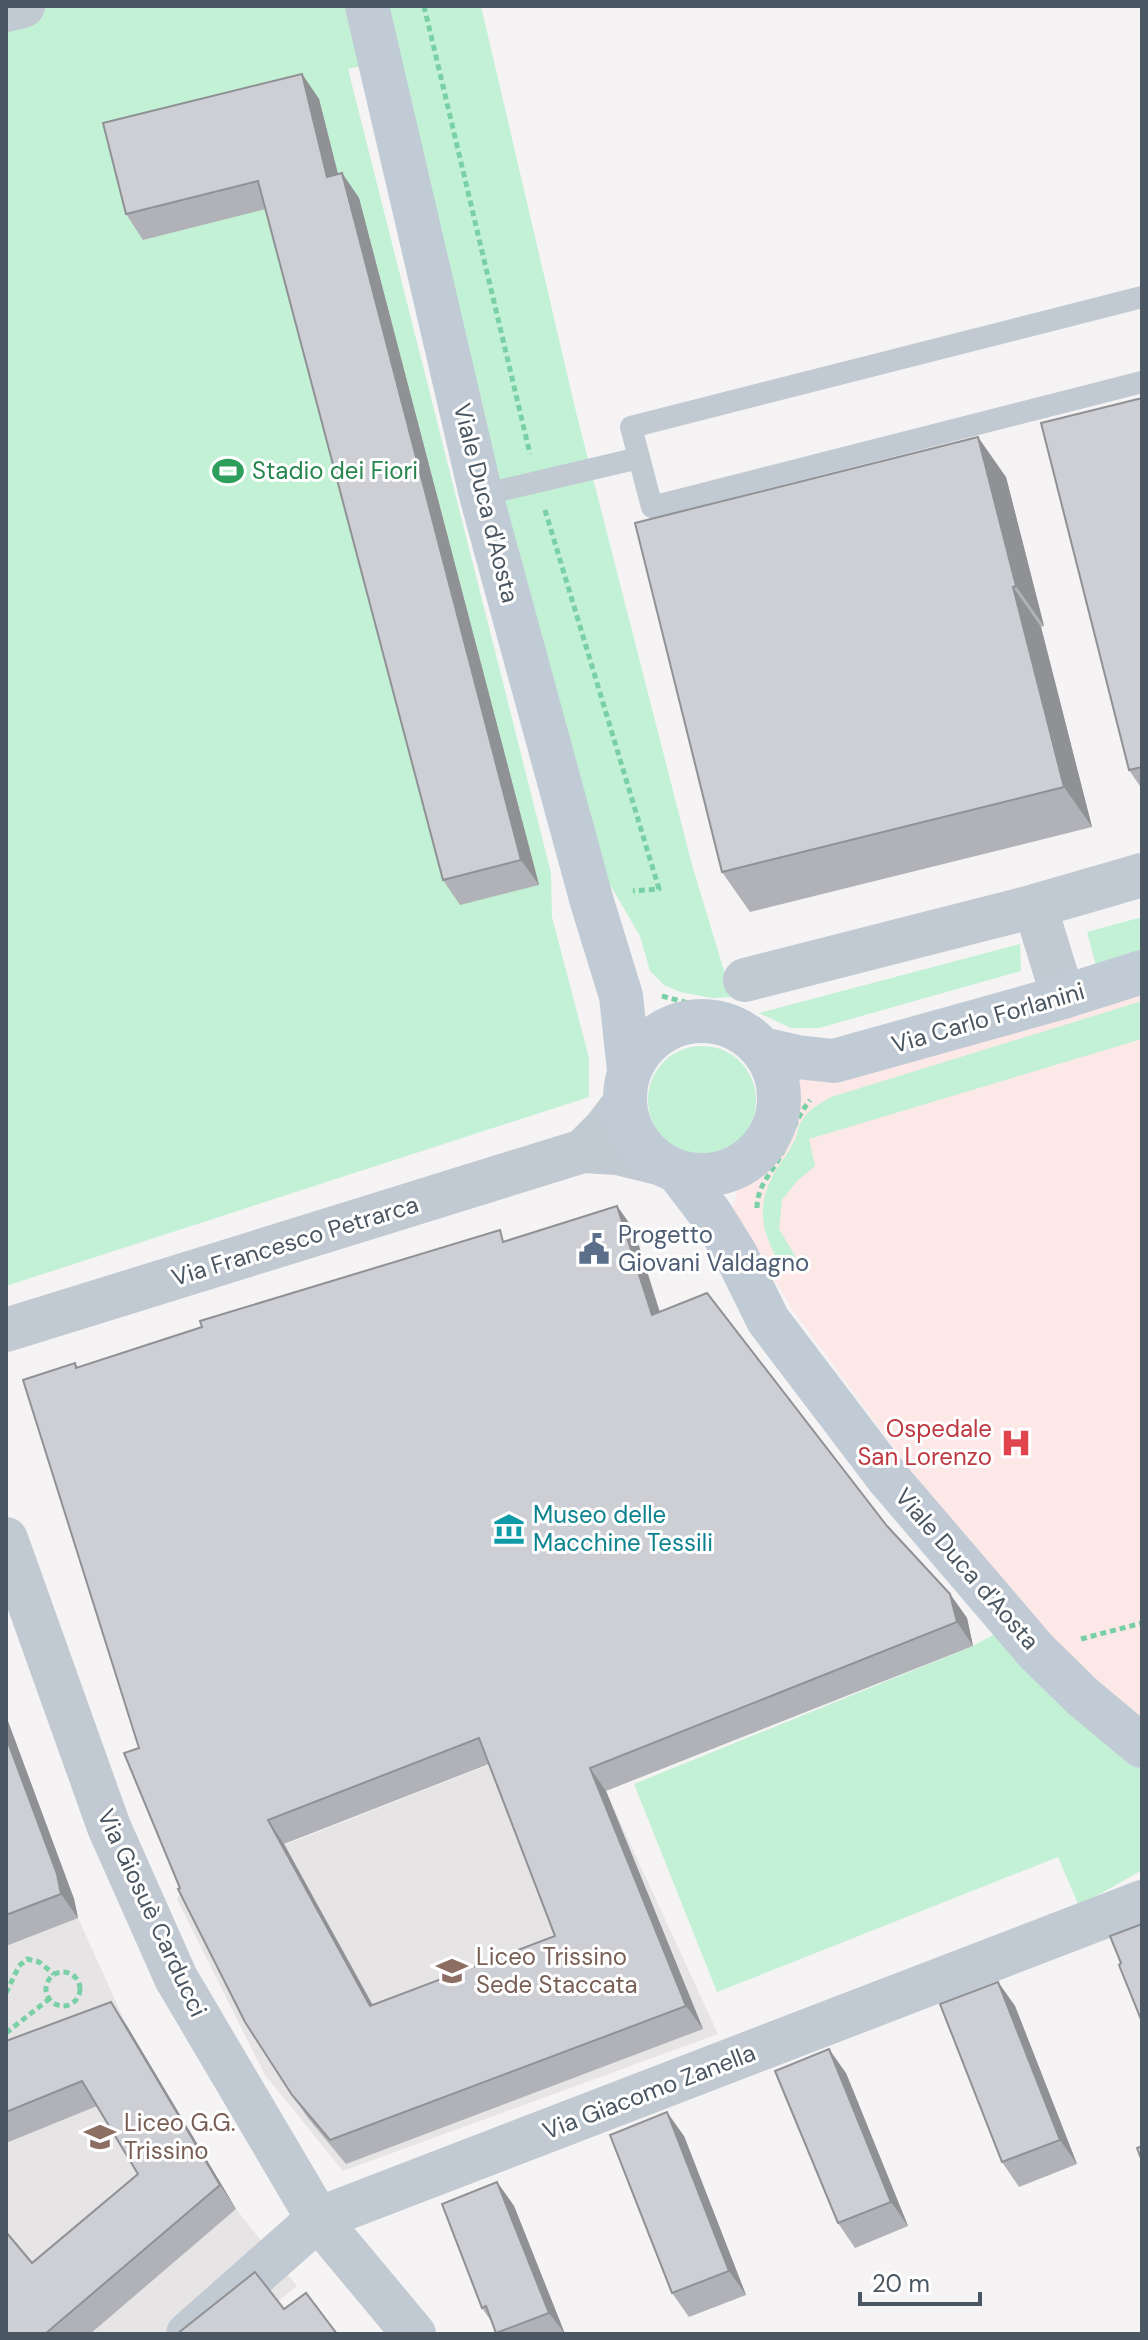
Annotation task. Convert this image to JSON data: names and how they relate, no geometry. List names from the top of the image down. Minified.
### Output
{"streets":{"street":["Viale Duca d'Aosta","Via Carlo Forlanini","Via Francesco Petrarca","Via Giosuè Carducci","Via Giacomo Zanella"]},"crossings":[["Via Giosuè Carducci","Via Giacomo Zanella"]],"places":{"sports":["Stadio dei Fiori"],"public building":["Progetto Giovani Valdagno"],"hospital":["Ospedale San Lorenzo"],"museum":["Museo delle Macchine Tessili"],"school or university":["Liceo Trissino Sede Staccata","Liceo G.G. Trissino"]},"scale_bar":"20 m"}
